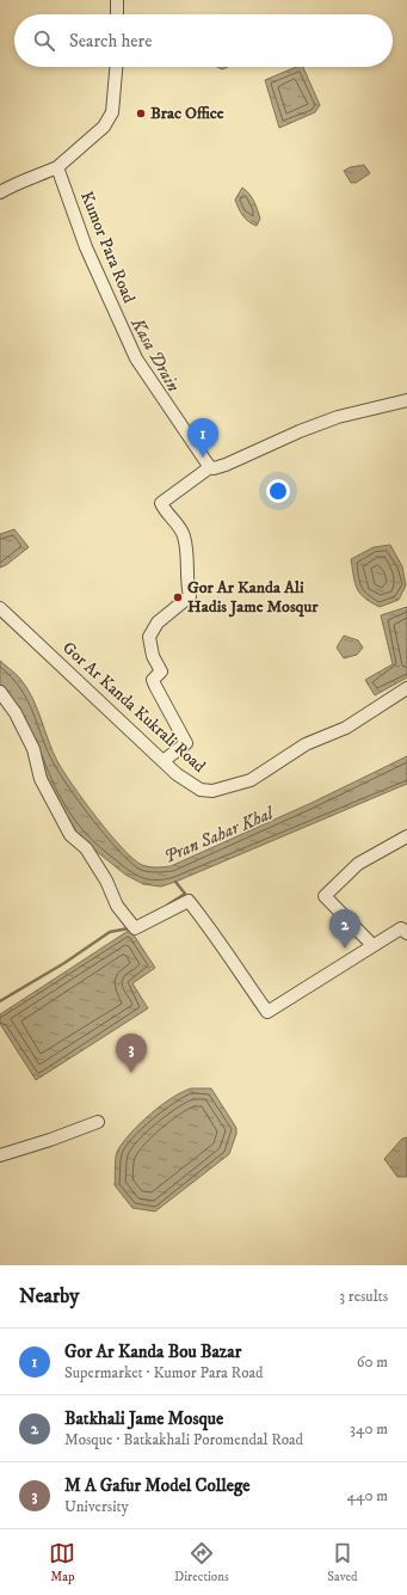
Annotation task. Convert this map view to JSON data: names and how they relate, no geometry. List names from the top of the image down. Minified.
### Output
{"streets":{"street":["Kumor Para Road","Gor Ar Kanda Kukrali Road"]},"water":["Kasa Drain","Pran Sahar Khal"],"places":["Brac Office","Gor Ar Kanda Ali Hadis Jame Mosqur"],"page":{"search":"Search here","pins":["1","2","3"],"heading":["Nearby","3 results"],"list":[{"mark":"1","name":"Gor Ar Kanda Bou Bazar","note":"Supermarket · Kumor Para Road","value":"60 m"},{"mark":"2","name":"Batkhali Jame Mosque","note":"Mosque · Batkakhali Poromendal Road","value":"340 m"},{"mark":"3","name":"M A Gafur Model College","note":"University","value":"440 m"}],"nav":["Map","Directions","Saved"]}}
